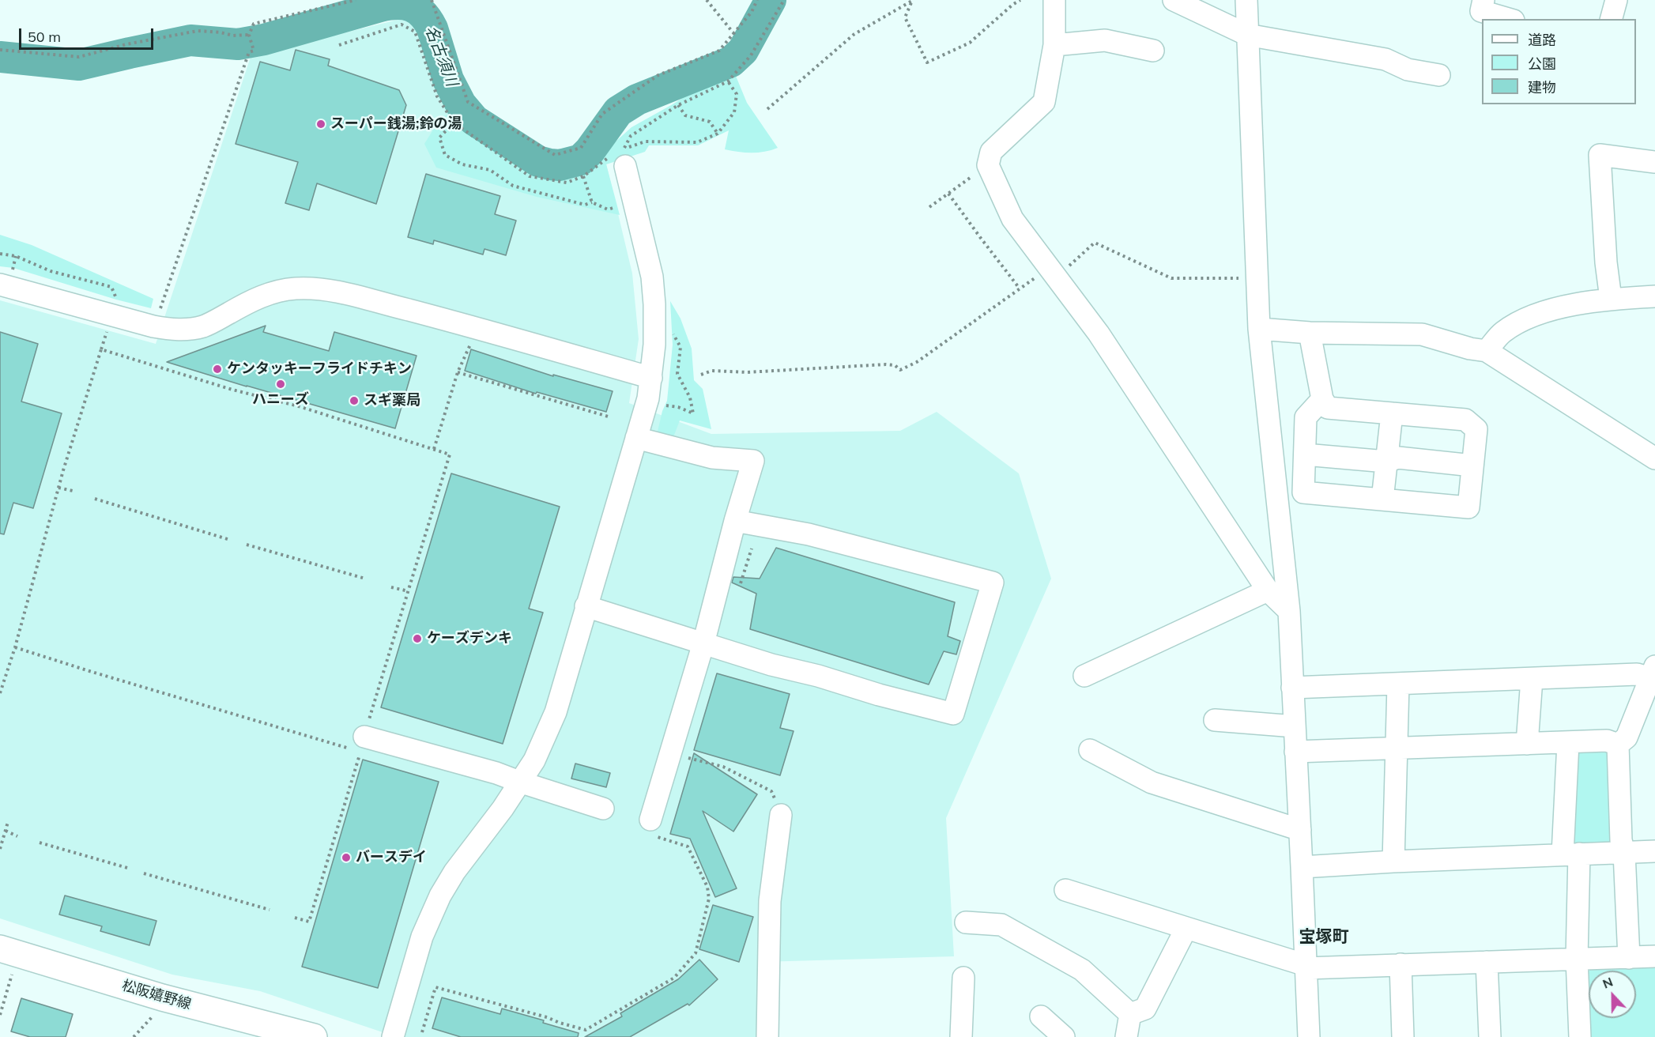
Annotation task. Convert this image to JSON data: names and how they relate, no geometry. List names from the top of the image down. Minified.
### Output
{"streets":{"main road":["松阪嬉野線"]},"districts":["宝塚町"],"water":["名古須川"],"places":["スーパー銭湯;鈴の湯","ケンタッキーフライドチキン","ハニーズ","スギ薬局","ケーズデンキ","バースデイ"],"legend":["道路","公園","建物"],"scale_bar":"50 m","north":"top"}
